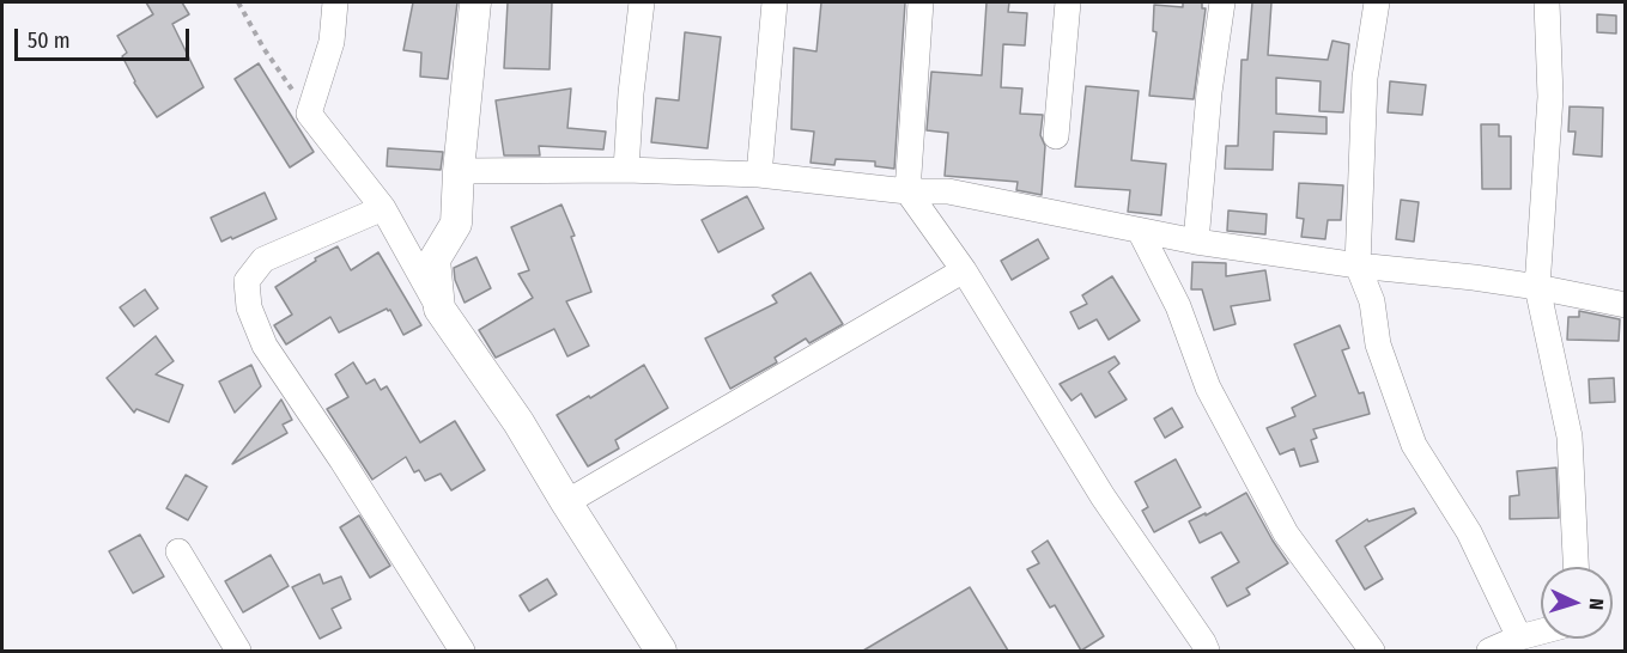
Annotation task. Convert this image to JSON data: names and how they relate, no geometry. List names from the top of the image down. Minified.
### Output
{"scale_bar":"50 m","north":"right"}
